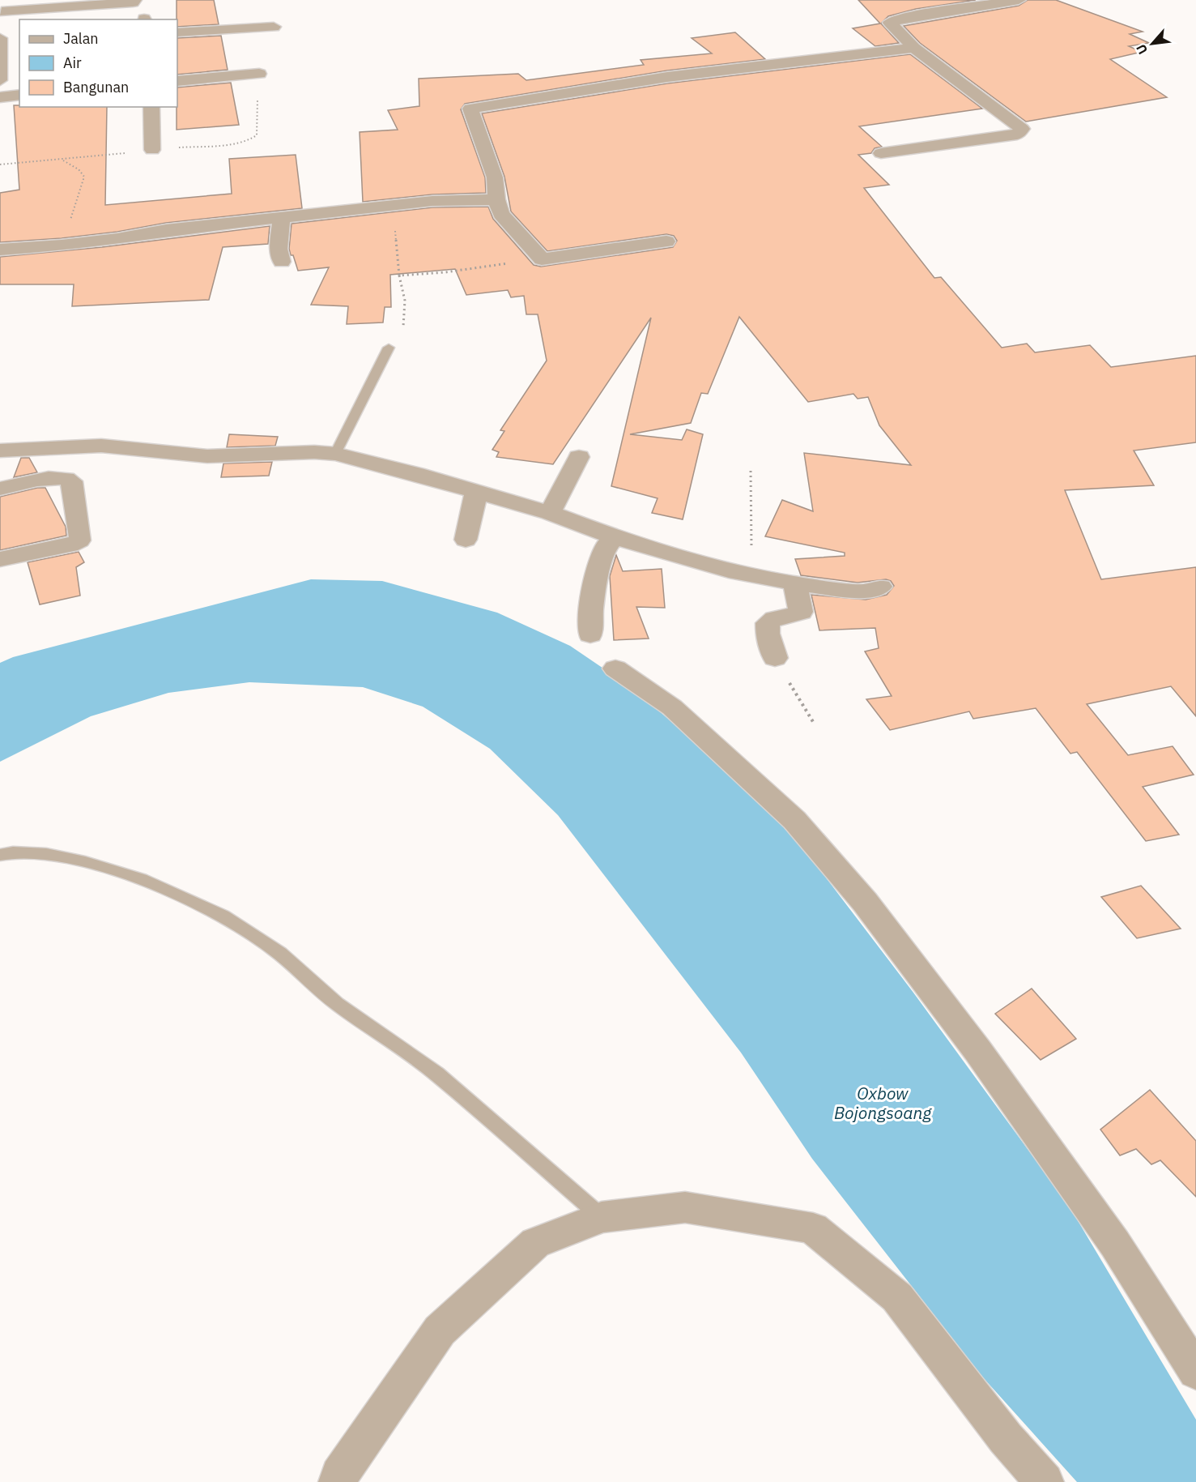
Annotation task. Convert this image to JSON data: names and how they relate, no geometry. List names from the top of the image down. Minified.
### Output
{"water":["Oxbow Bojongsoang"],"legend":["Jalan","Air","Bangunan"],"north":"bottom left"}
